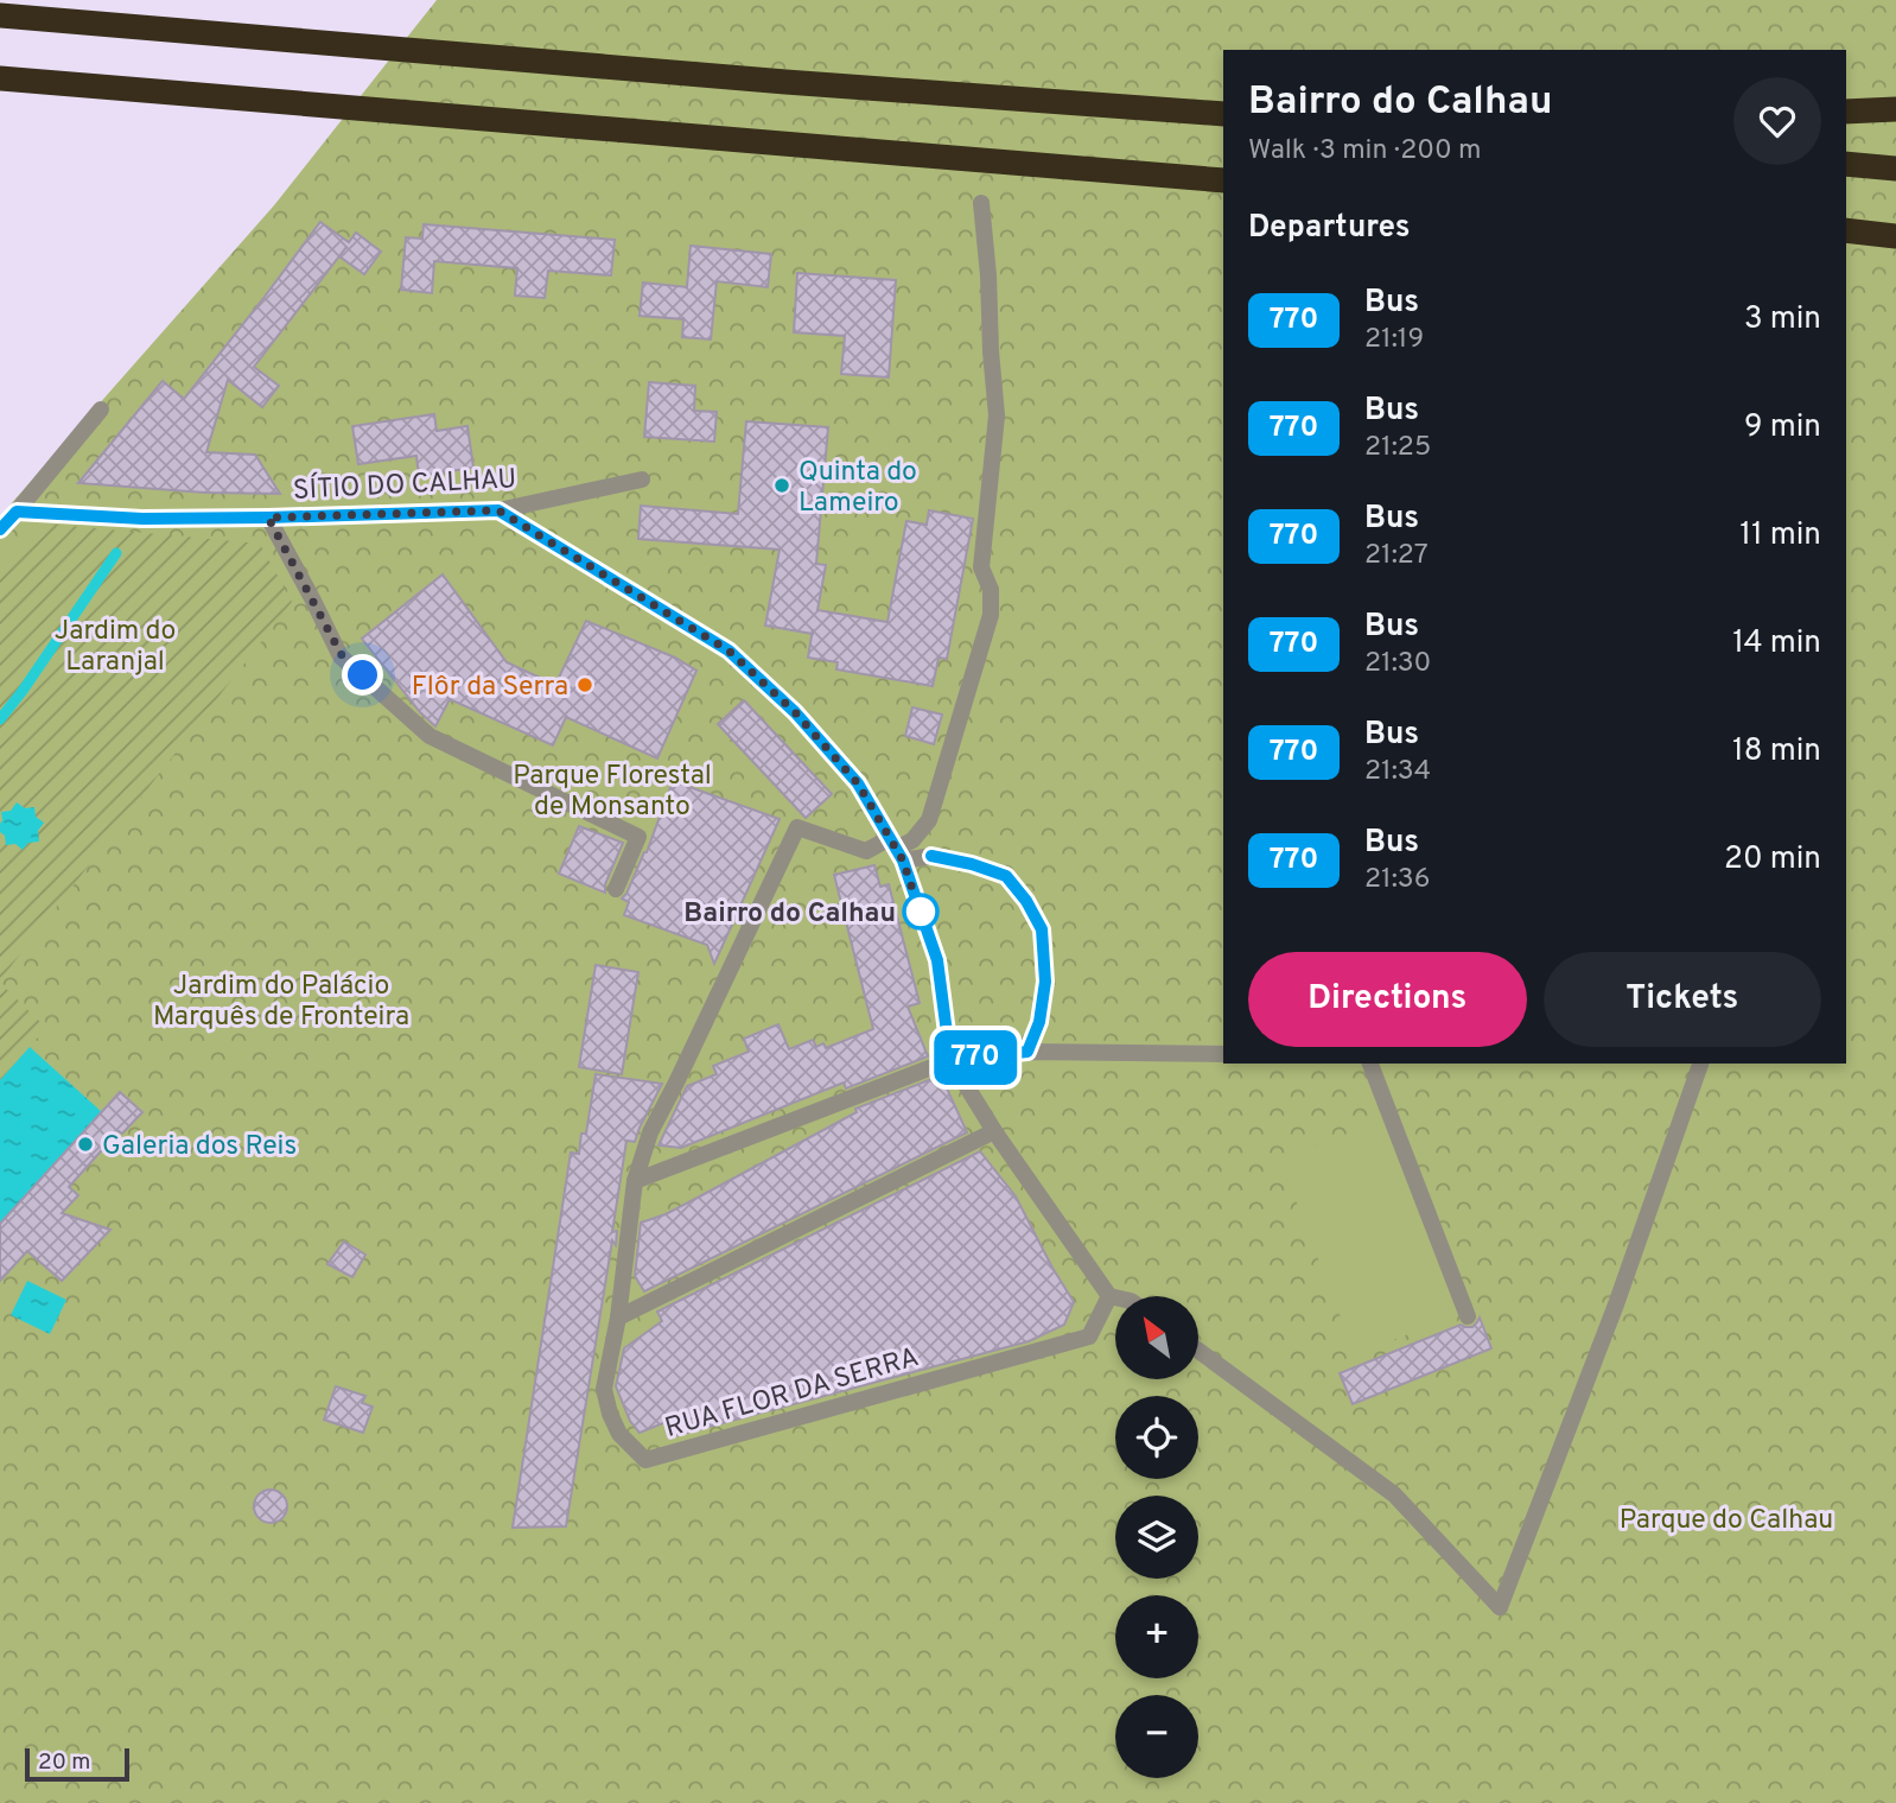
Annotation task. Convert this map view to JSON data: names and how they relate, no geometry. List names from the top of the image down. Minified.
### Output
{"streets":{"street":["SÍTIO DO CALHAU","RUA FLOR DA SERRA"]},"parks":["Jardim do Laranjal","Parque Florestal de Monsanto","Jardim do Palácio Marquês de Fronteira","Parque do Calhau"],"places":["Quinta do Lameiro","Flôr da Serra","Bairro do Calhau","Galeria dos Reis"],"lines":["bus line 770"],"scale_bar":"20 m","north":"top left","page":{"on_map":"770","heading":[["Bairro do Calhau","Walk · 3 min · 200 m"],"Departures"],"list":[{"mark":"770","name":"Bus","note":"21:19","value":"3 min"},{"mark":"770","name":"Bus","note":"21:25","value":"9 min"},{"mark":"770","name":"Bus","note":"21:27","value":"11 min"},{"mark":"770","name":"Bus","note":"21:30","value":"14 min"},{"mark":"770","name":"Bus","note":"21:34","value":"18 min"},{"mark":"770","name":"Bus","note":"21:36","value":"20 min"}],"buttons":["Directions","Tickets"],"map_buttons":["+","−"],"scale":"20 m"}}
